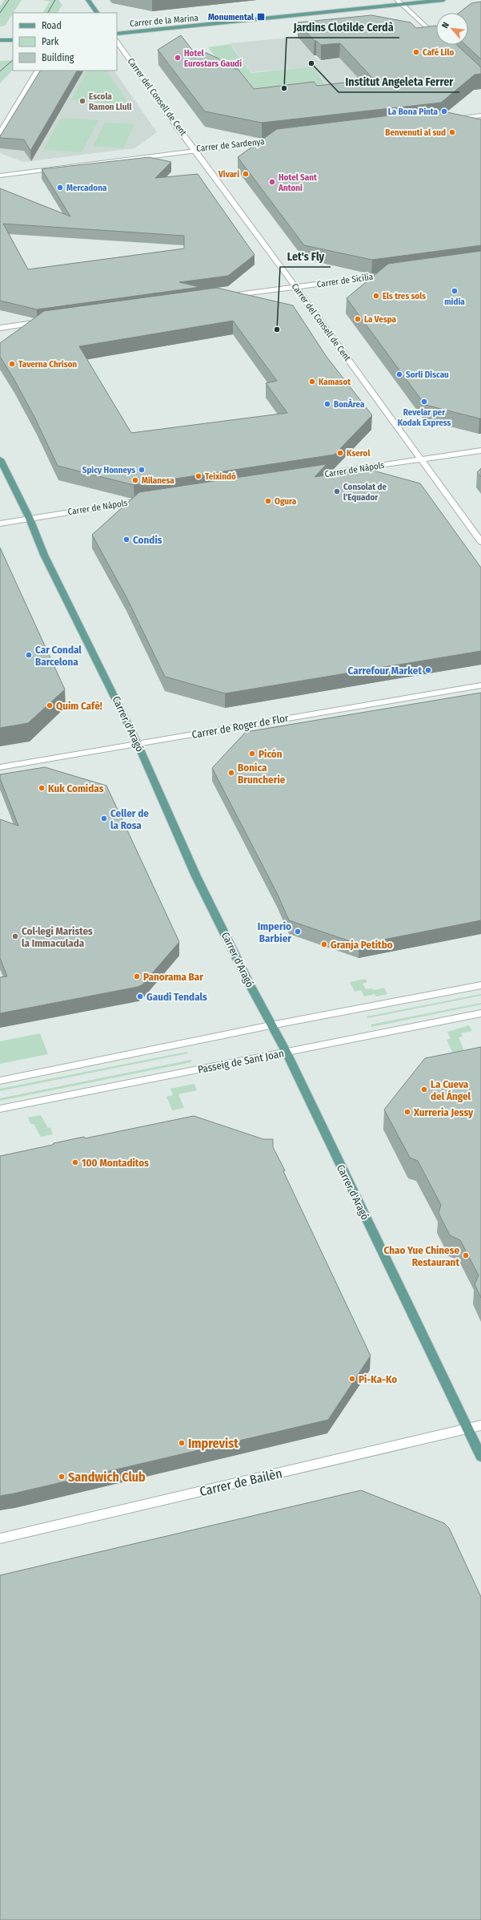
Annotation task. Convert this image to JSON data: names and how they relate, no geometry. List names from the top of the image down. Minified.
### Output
{"streets":{"main road":["Carrer de la Marina","Carrer d'Aragó"],"street":["Carrer del Consell de Cent","Carrer de Sardenya","Carrer de Sicília","Carrer de Nàpols","Carrer de Roger de Flor","Passeig de Sant Joan","Carrer de Bailèn"]},"crossings":[["Carrer del Consell de Cent","Carrer de Sardenya"],["Carrer del Consell de Cent","Carrer de Sicília"],["Carrer del Consell de Cent","Carrer de Nàpols"],["Carrer de Nàpols","Carrer d'Aragó"],["Carrer d'Aragó","Carrer de Roger de Flor"],["Carrer d'Aragó","Passeig de Sant Joan"],["Carrer d'Aragó","Carrer de Bailèn"]],"places":{"transit":["Monumental"],"other":["Café Lilo","Hotel Eurostars Gaudí","Institut Angeleta Ferrer","Jardins Clotilde Cerdà","Escola Ramon Llull","La Bona Pinta","Benvenuti al sud","Vivari","Hotel Sant Antoni","Mercadona","midia","Els tres sols","La Vespa","Let's Fly","Taverna Chrison","Sorli Discau","Kamasot","Revelar per Kodak Express","BonÀrea","Kserol","Spicy Honneys","Teixindó","Milanesa","Consolat de l'Equador","Ogura","Condis","Car Condal Barcelona","Carrefour Market","Quim Cafè!","Picón","Bonica Bruncherie","Kuk Comidas","Celler de la Rosa","Imperio Barbier","Col·legi Maristes la Immaculada","Granja Petitbo","Panorama Bar","Gaudi Tendals","La Cueva del Ángel","Xurreria Jessy","100 Montaditos","Chao Yue Chinese Restaurant","Pi-Ka-Ko","Imprevist","Sandwich Club"]},"legend":["Road","Park","Building"],"north":"top left"}
